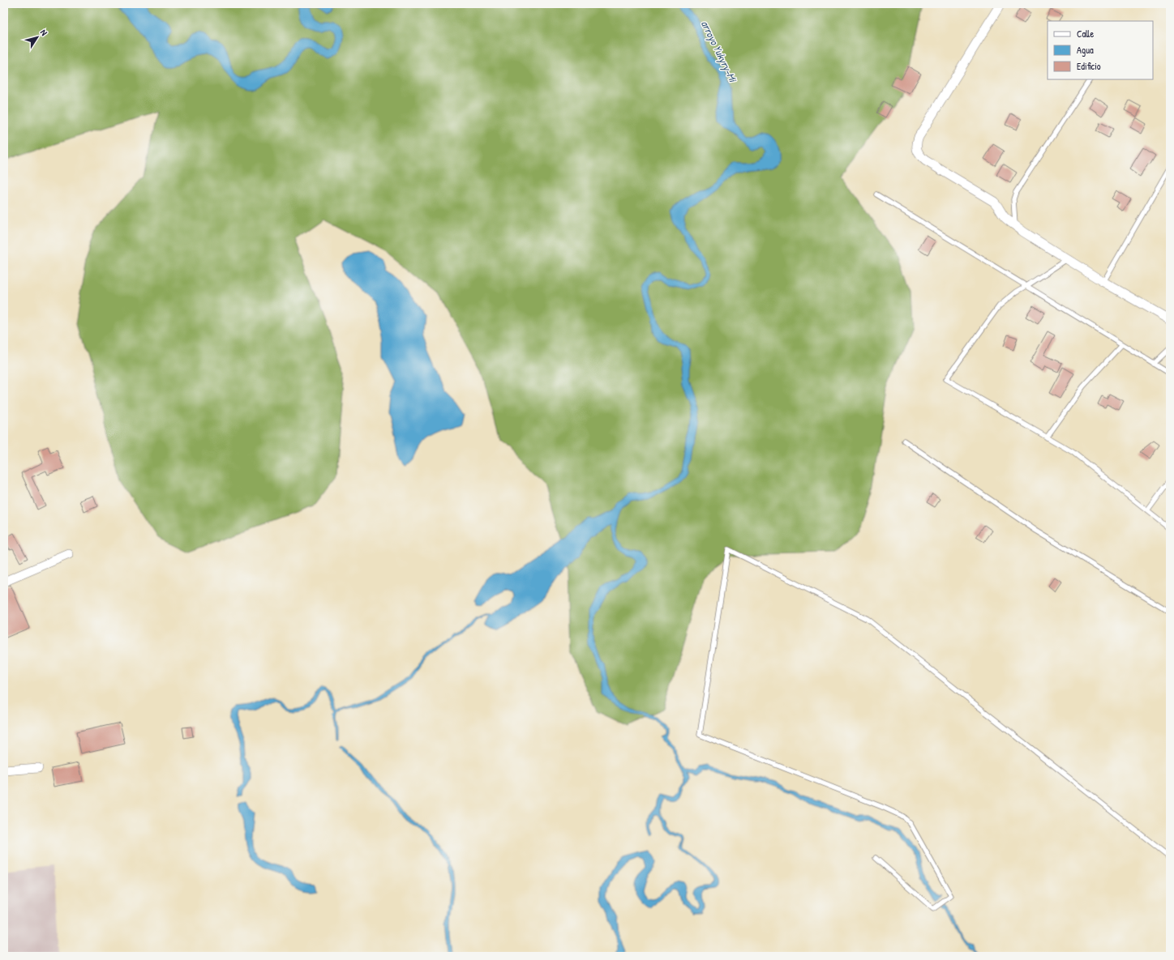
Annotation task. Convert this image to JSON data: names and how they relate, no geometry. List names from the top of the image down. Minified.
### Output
{"water":["arroyo Yukyry-Mi"],"legend":["Calle","Agua","Edificio"],"north":"top right"}
